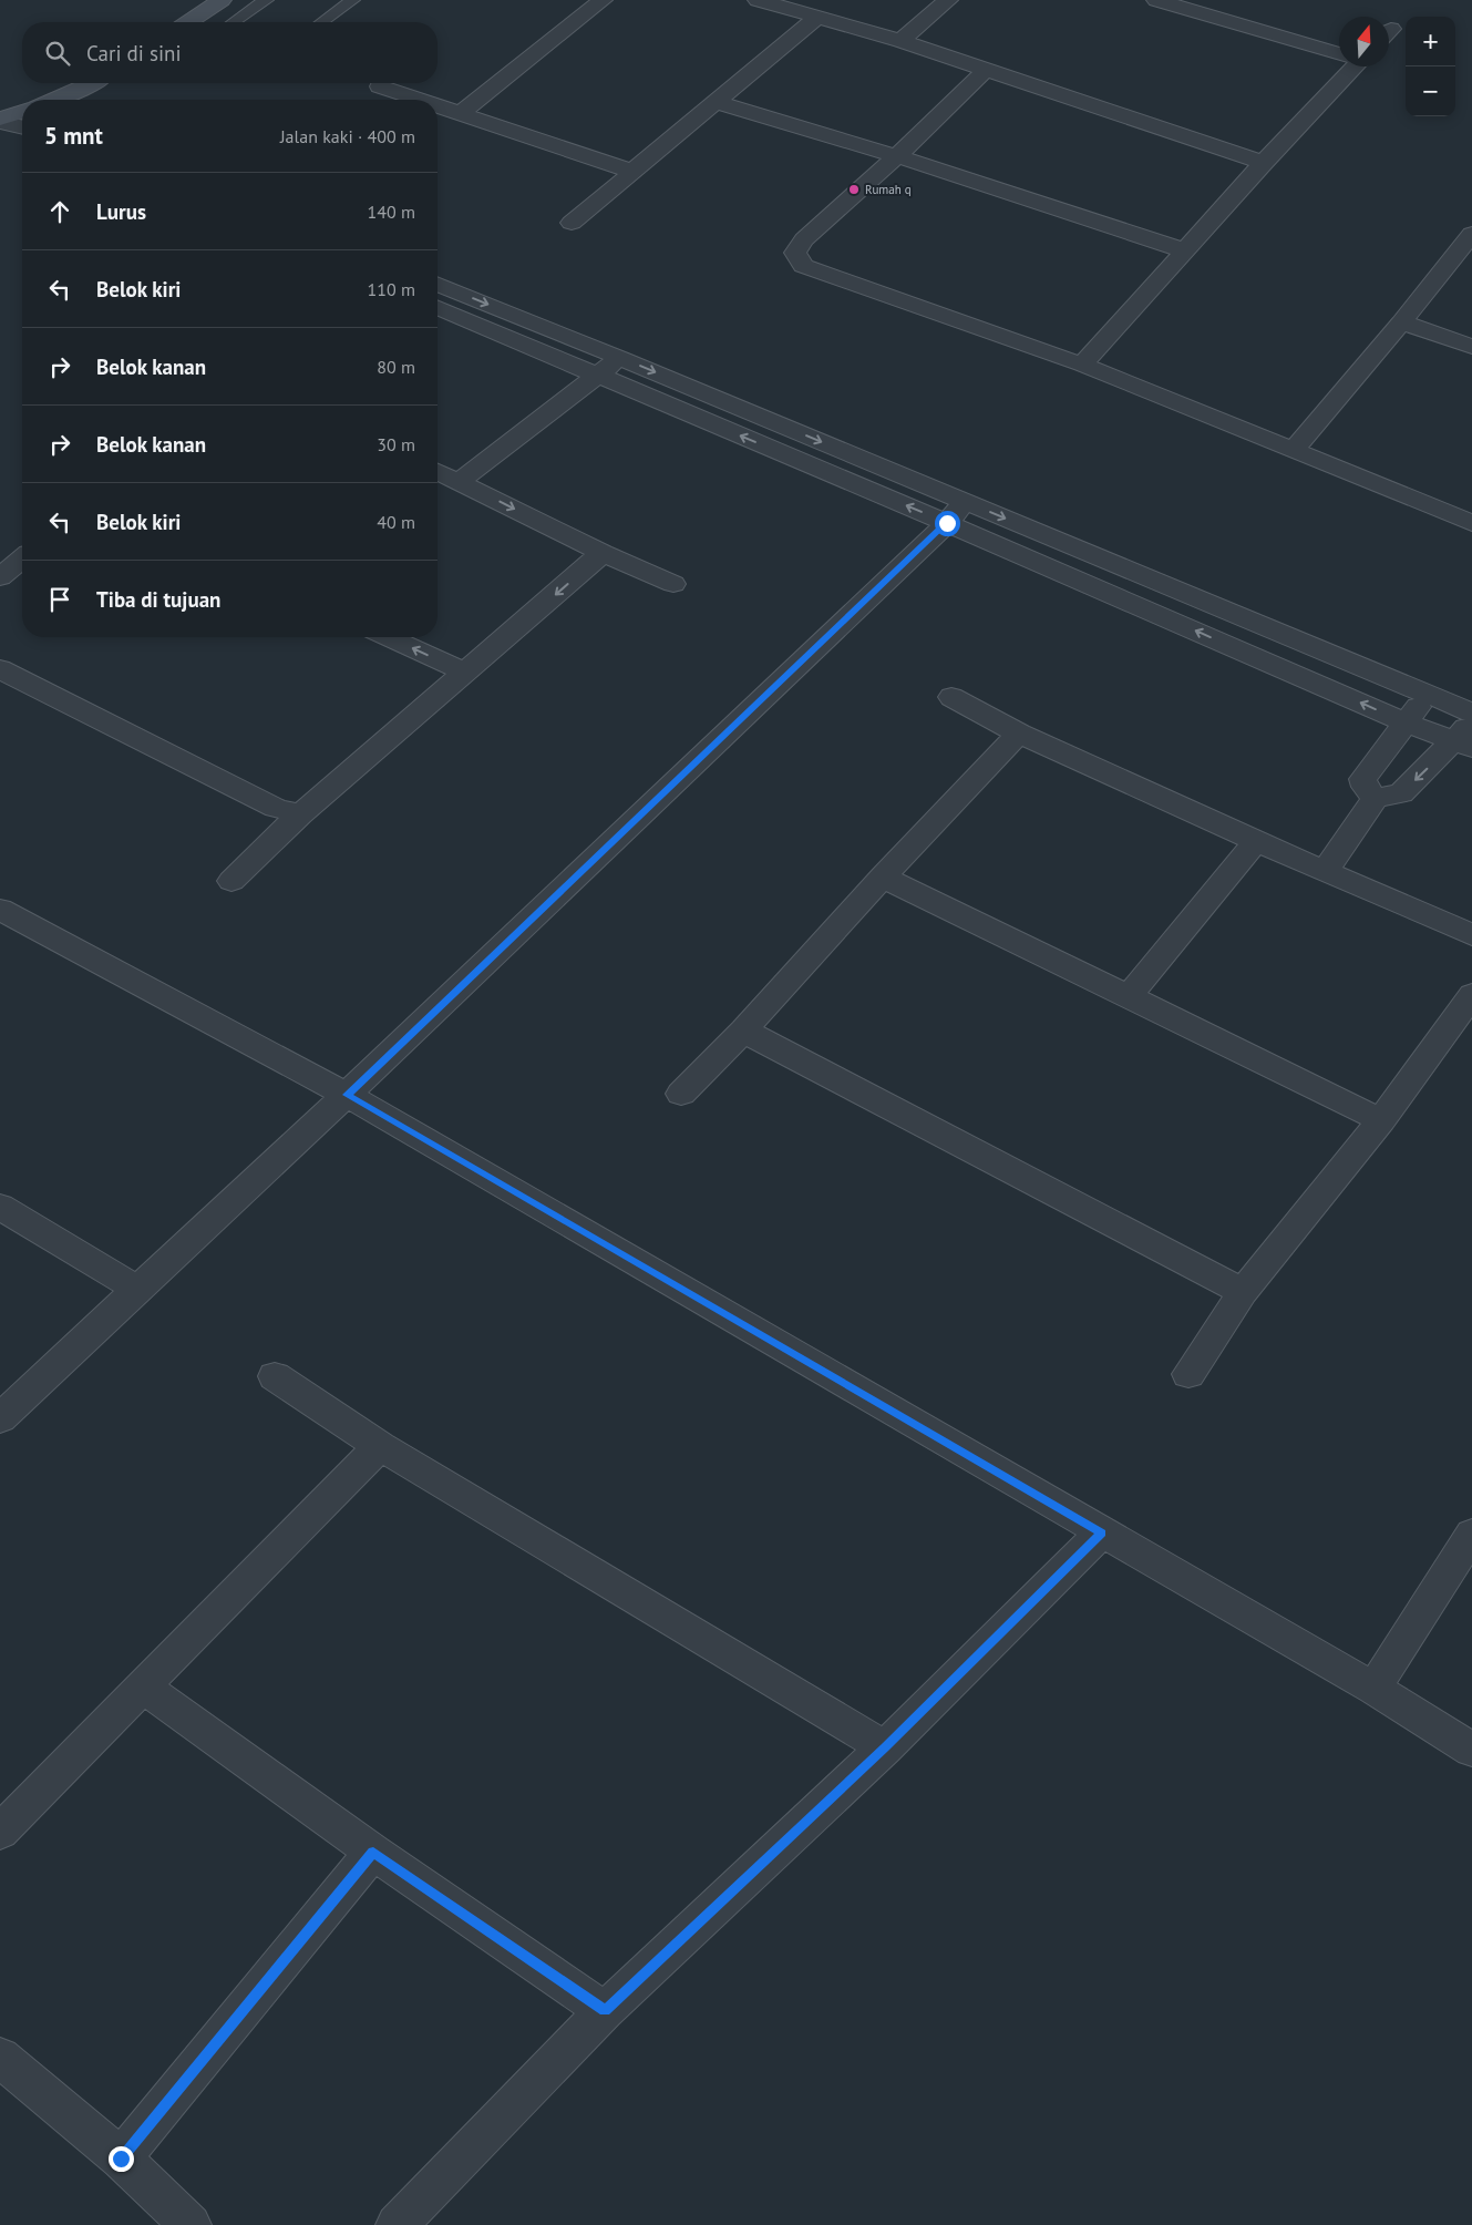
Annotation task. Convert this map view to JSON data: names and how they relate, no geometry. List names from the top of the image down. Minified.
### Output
{"places":["Rumah q"],"north":"top","page":{"map_buttons":["+","−"],"search":"Cari di sini","heading":["5 mnt","Jalan kaki · 400 m"],"list":[["Lurus","140 m"],["Belok kiri","110 m"],["Belok kanan","80 m"],["Belok kanan","30 m"],["Belok kiri","40 m"],"Tiba di tujuan"]}}
